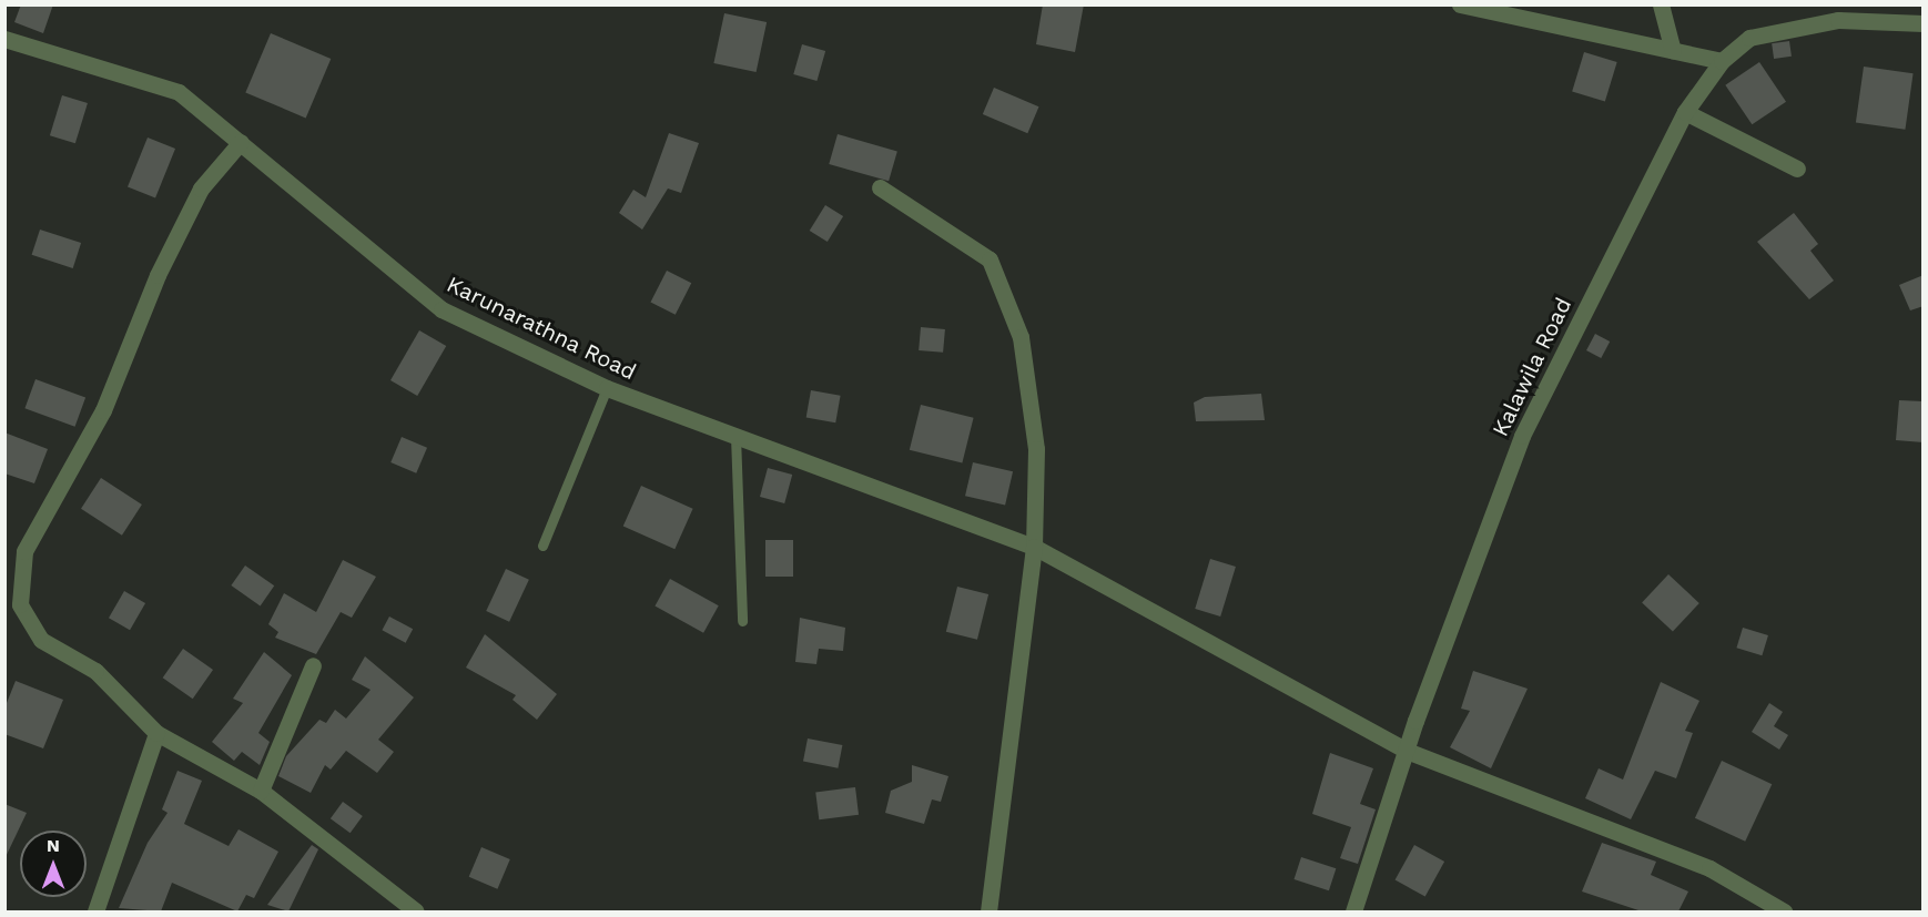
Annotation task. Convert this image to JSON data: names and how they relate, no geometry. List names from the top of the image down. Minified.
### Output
{"streets":{"street":["Karunarathna Road","Kalawila Road"]},"crossings":[["Karunarathna Road","Kalawila Road"]],"north":"top"}
